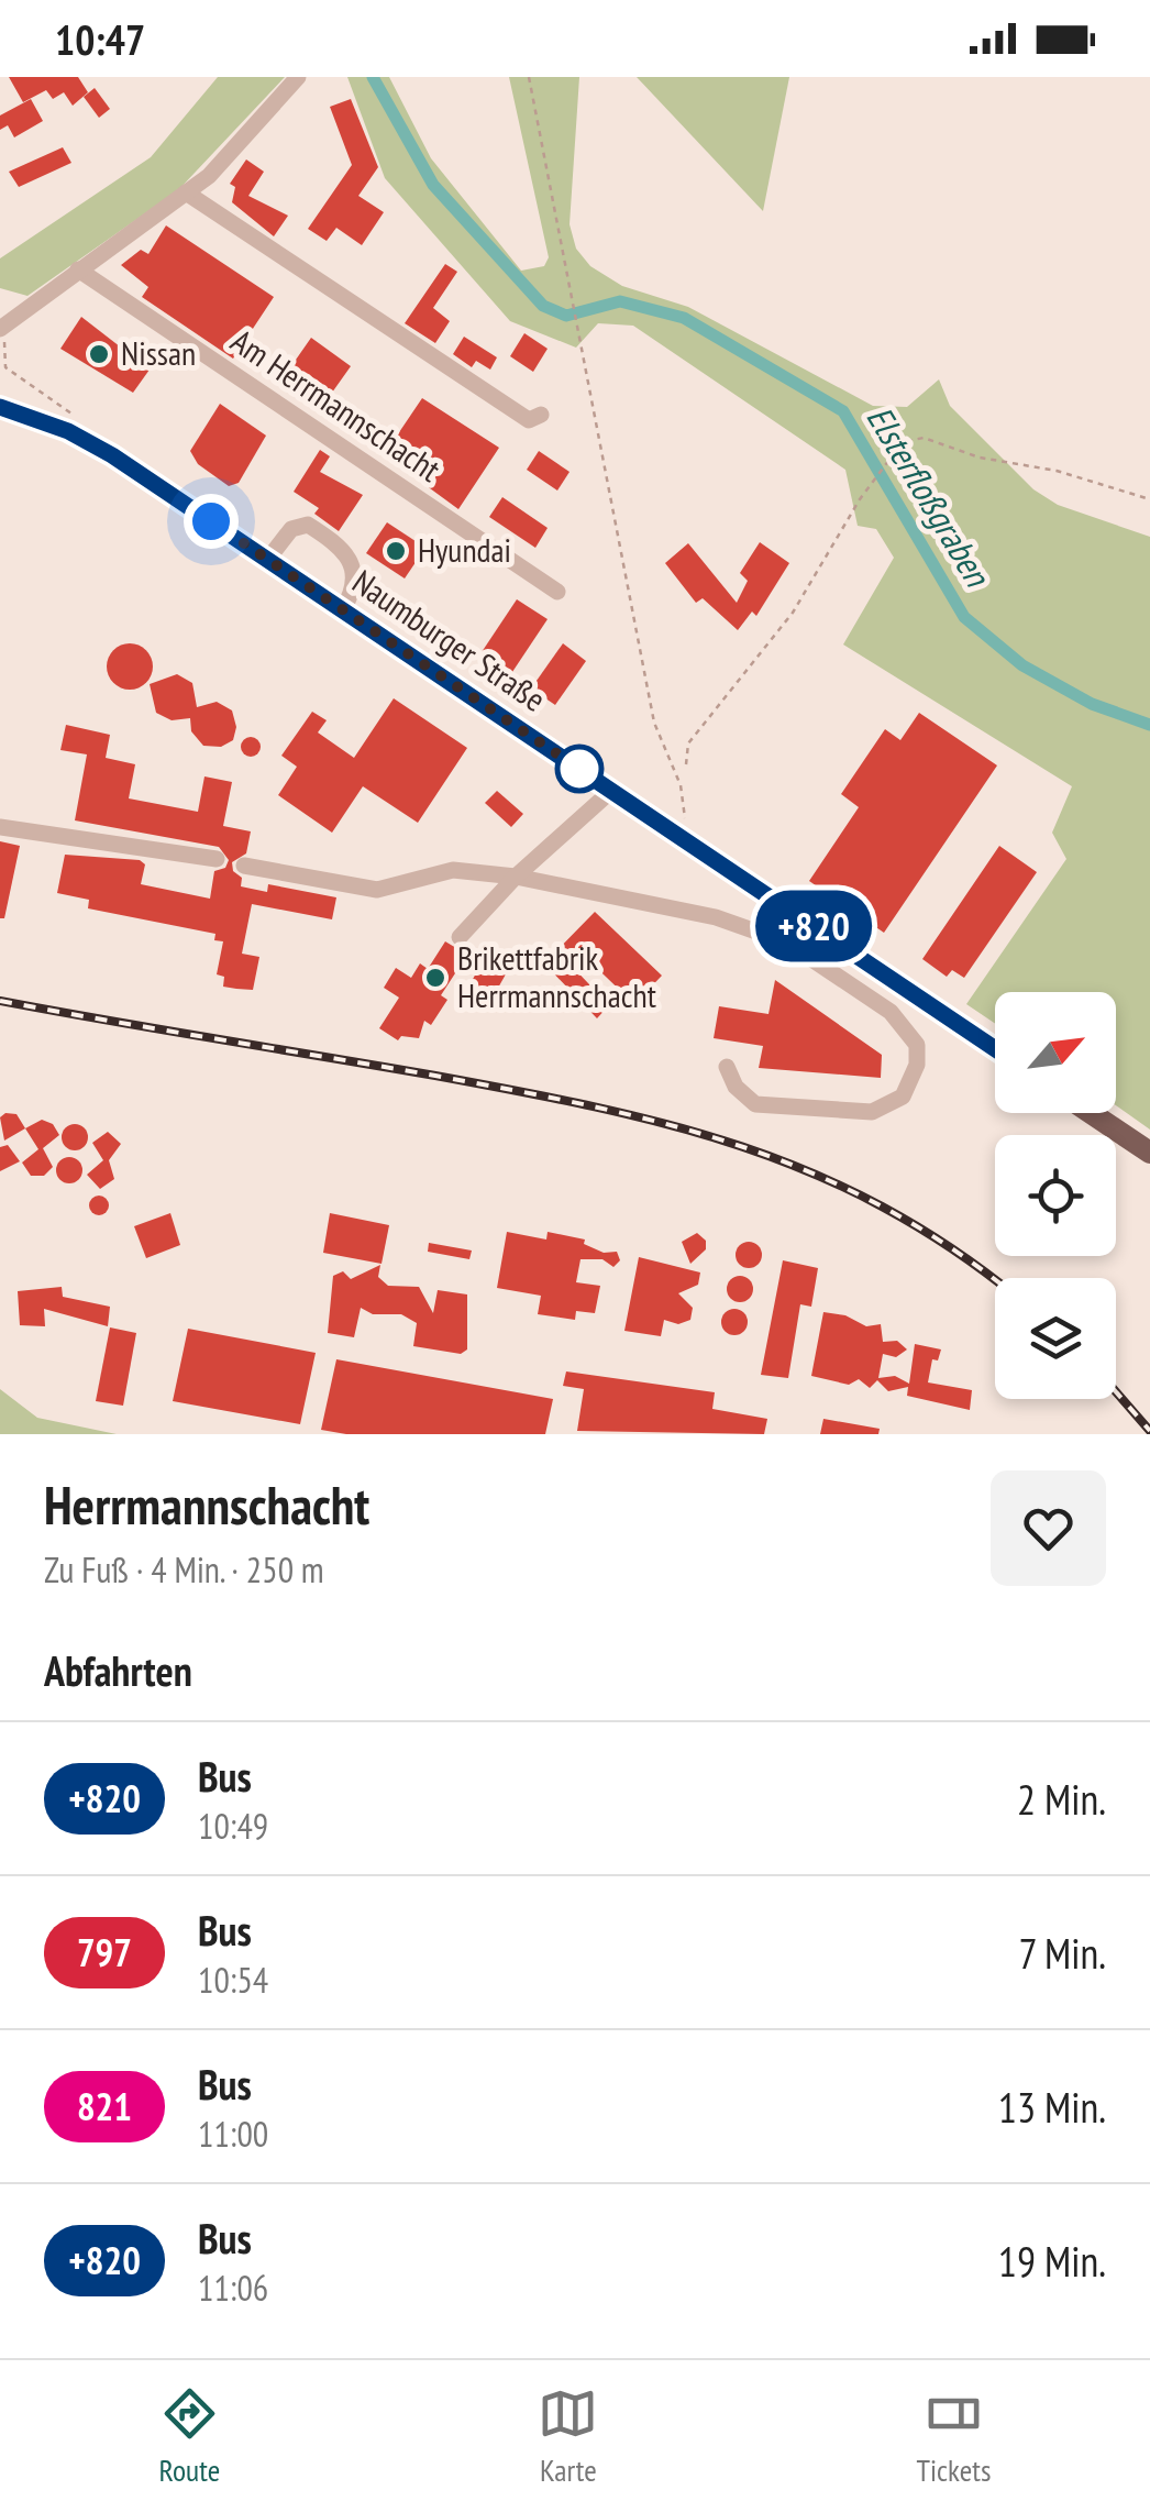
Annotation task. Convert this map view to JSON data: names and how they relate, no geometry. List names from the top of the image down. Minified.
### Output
{"streets":{"main road":["Naumburger Straße"],"street":["Am Herrmannschacht"]},"water":["Elsterfloßgraben"],"places":["Nissan","Hyundai","Brikettfabrik Herrmannschacht"],"lines":["bus line +820"],"north":"top right","page":{"status":"10:47","on_map":"+820","heading":[["Herrmannschacht","Zu Fuß · 4 Min. · 250 m"],"Abfahrten"],"list":[{"mark":"+820","name":"Bus","note":"10:49","value":"2 Min."},{"mark":"797","name":"Bus","note":"10:54","value":"7 Min."},{"mark":"821","name":"Bus","note":"11:00","value":"13 Min."},{"mark":"+820","name":"Bus","note":"11:06","value":"19 Min."}],"tabs":["Route","Karte","Tickets"]}}
